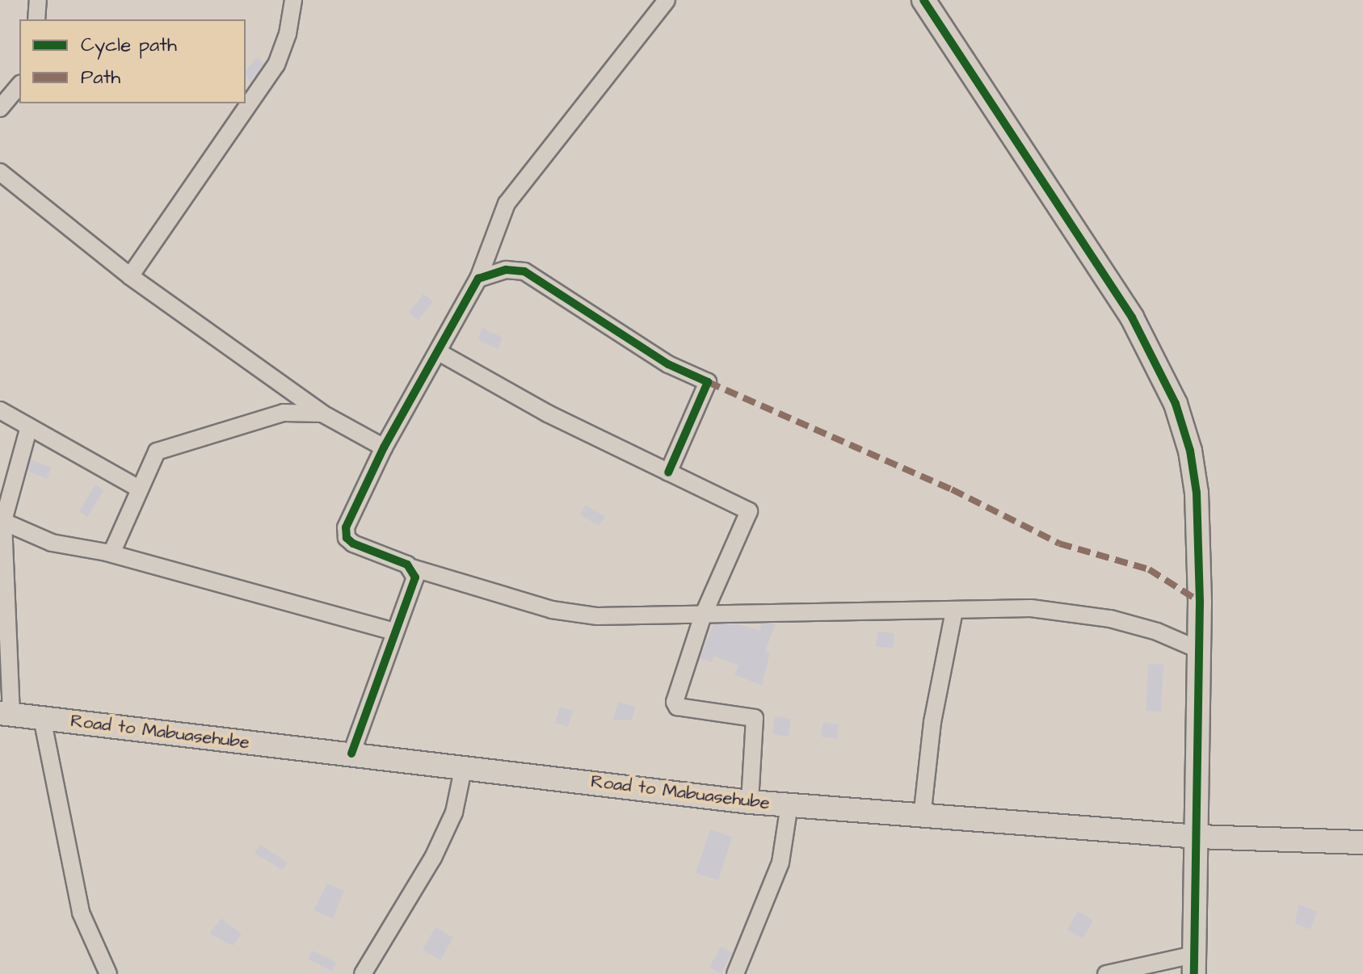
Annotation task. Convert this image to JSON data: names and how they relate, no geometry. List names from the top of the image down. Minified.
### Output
{"streets":{"main road":["Road to Mabuasehube"]},"legend":["Cycle path","Path"]}
